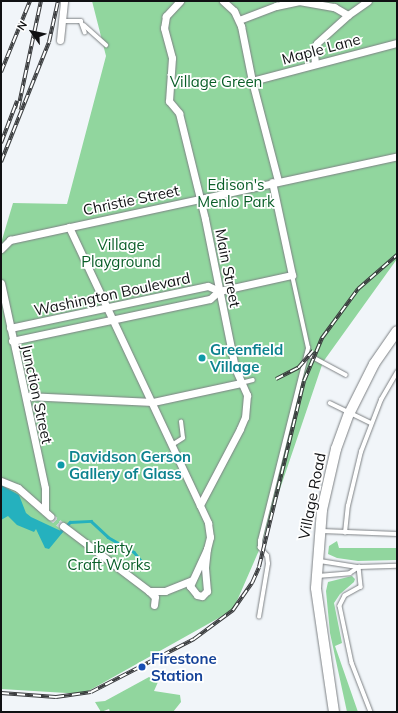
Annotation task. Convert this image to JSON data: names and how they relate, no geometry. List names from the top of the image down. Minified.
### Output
{"streets":{"street":["Maple Lane","Christie Street","Main Street","Washington Boulevard","Junction Street","Village Road"]},"crossings":[["Christie Street","Main Street"],["Main Street","Washington Boulevard"],["Washington Boulevard","Junction Street"]],"parks":["Village Green","Edison's Menlo Park","Village Playground","Liberty Craft Works"],"places":["Greenfield Village","Davidson Gerson Gallery of Glass","Firestone Station"],"north":"top left"}
